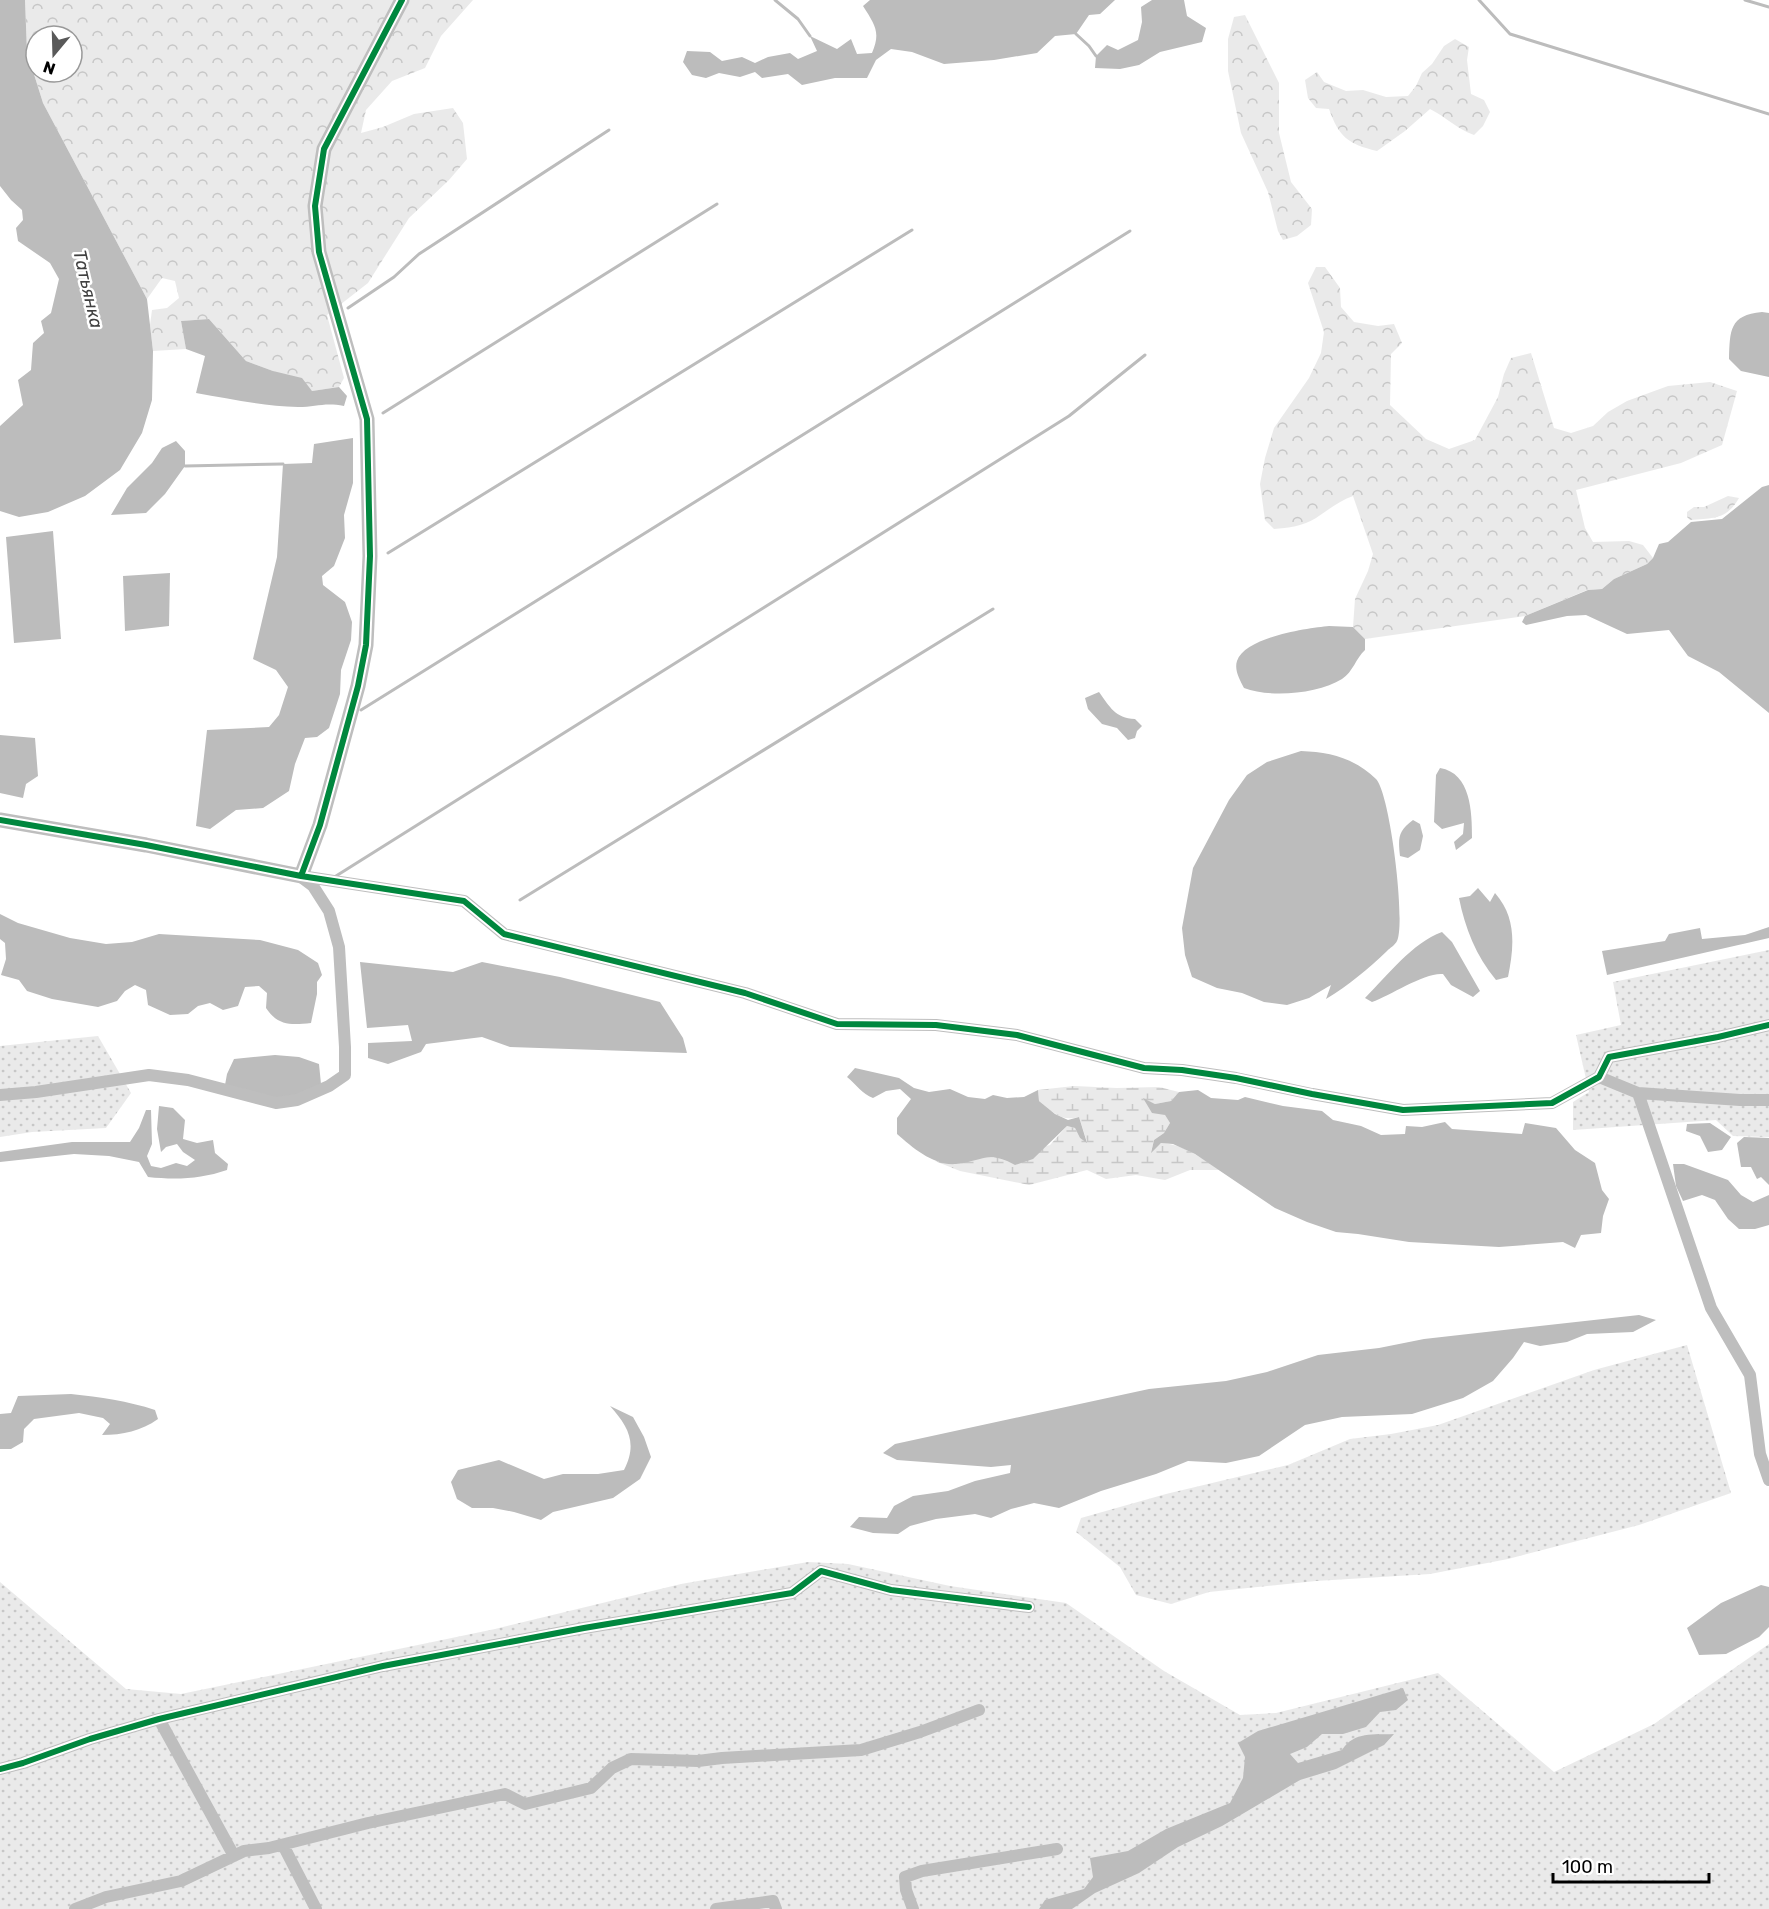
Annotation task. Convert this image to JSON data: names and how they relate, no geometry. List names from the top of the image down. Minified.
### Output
{"water":["Татьянка"],"scale_bar":"100 m","north":"bottom"}
